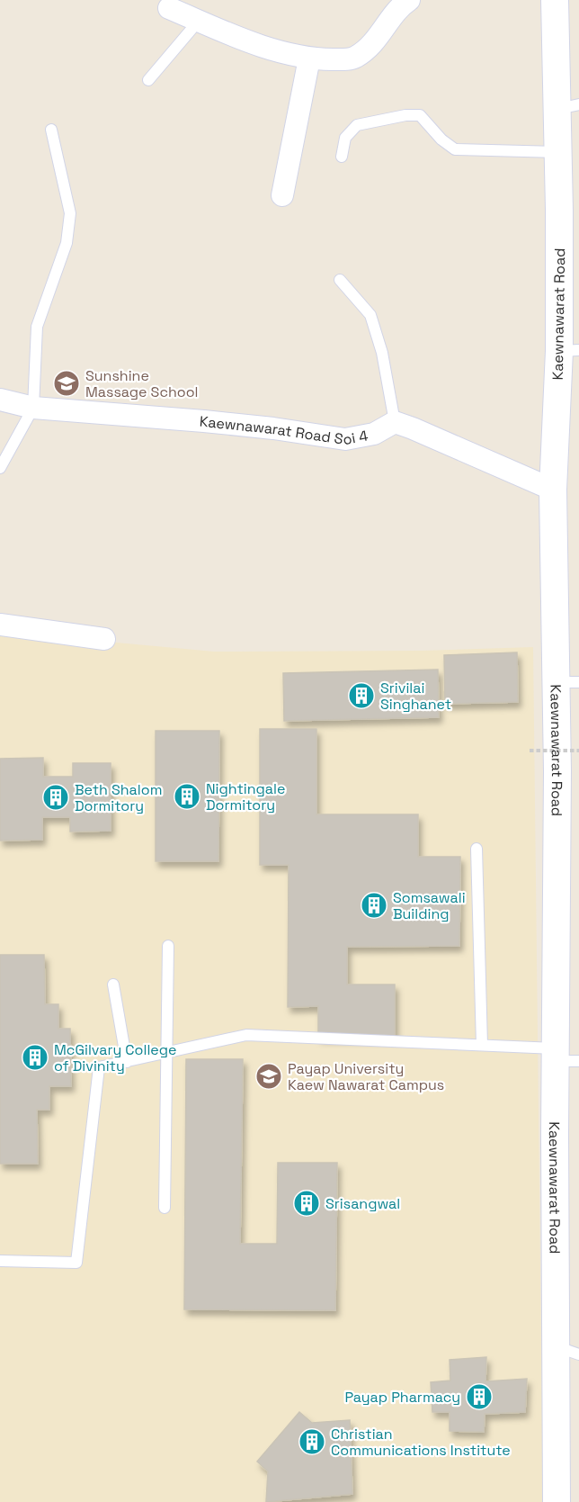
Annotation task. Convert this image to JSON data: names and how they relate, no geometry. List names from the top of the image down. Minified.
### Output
{"streets":{"street":["Kaewnawarat Road","Kaewnawarat Road Soi 4"]},"places":{"school or university":["Sunshine Massage School","Payap University Kaew Nawarat Campus"],"building":["Srivilai Singhanet","Nightingale Dormitory","Beth Shalom Dormitory","Somsawali Building","McGilvary College of Divinity","Srisangwal","Payap Pharmacy","Christian Communications Institute"]}}
